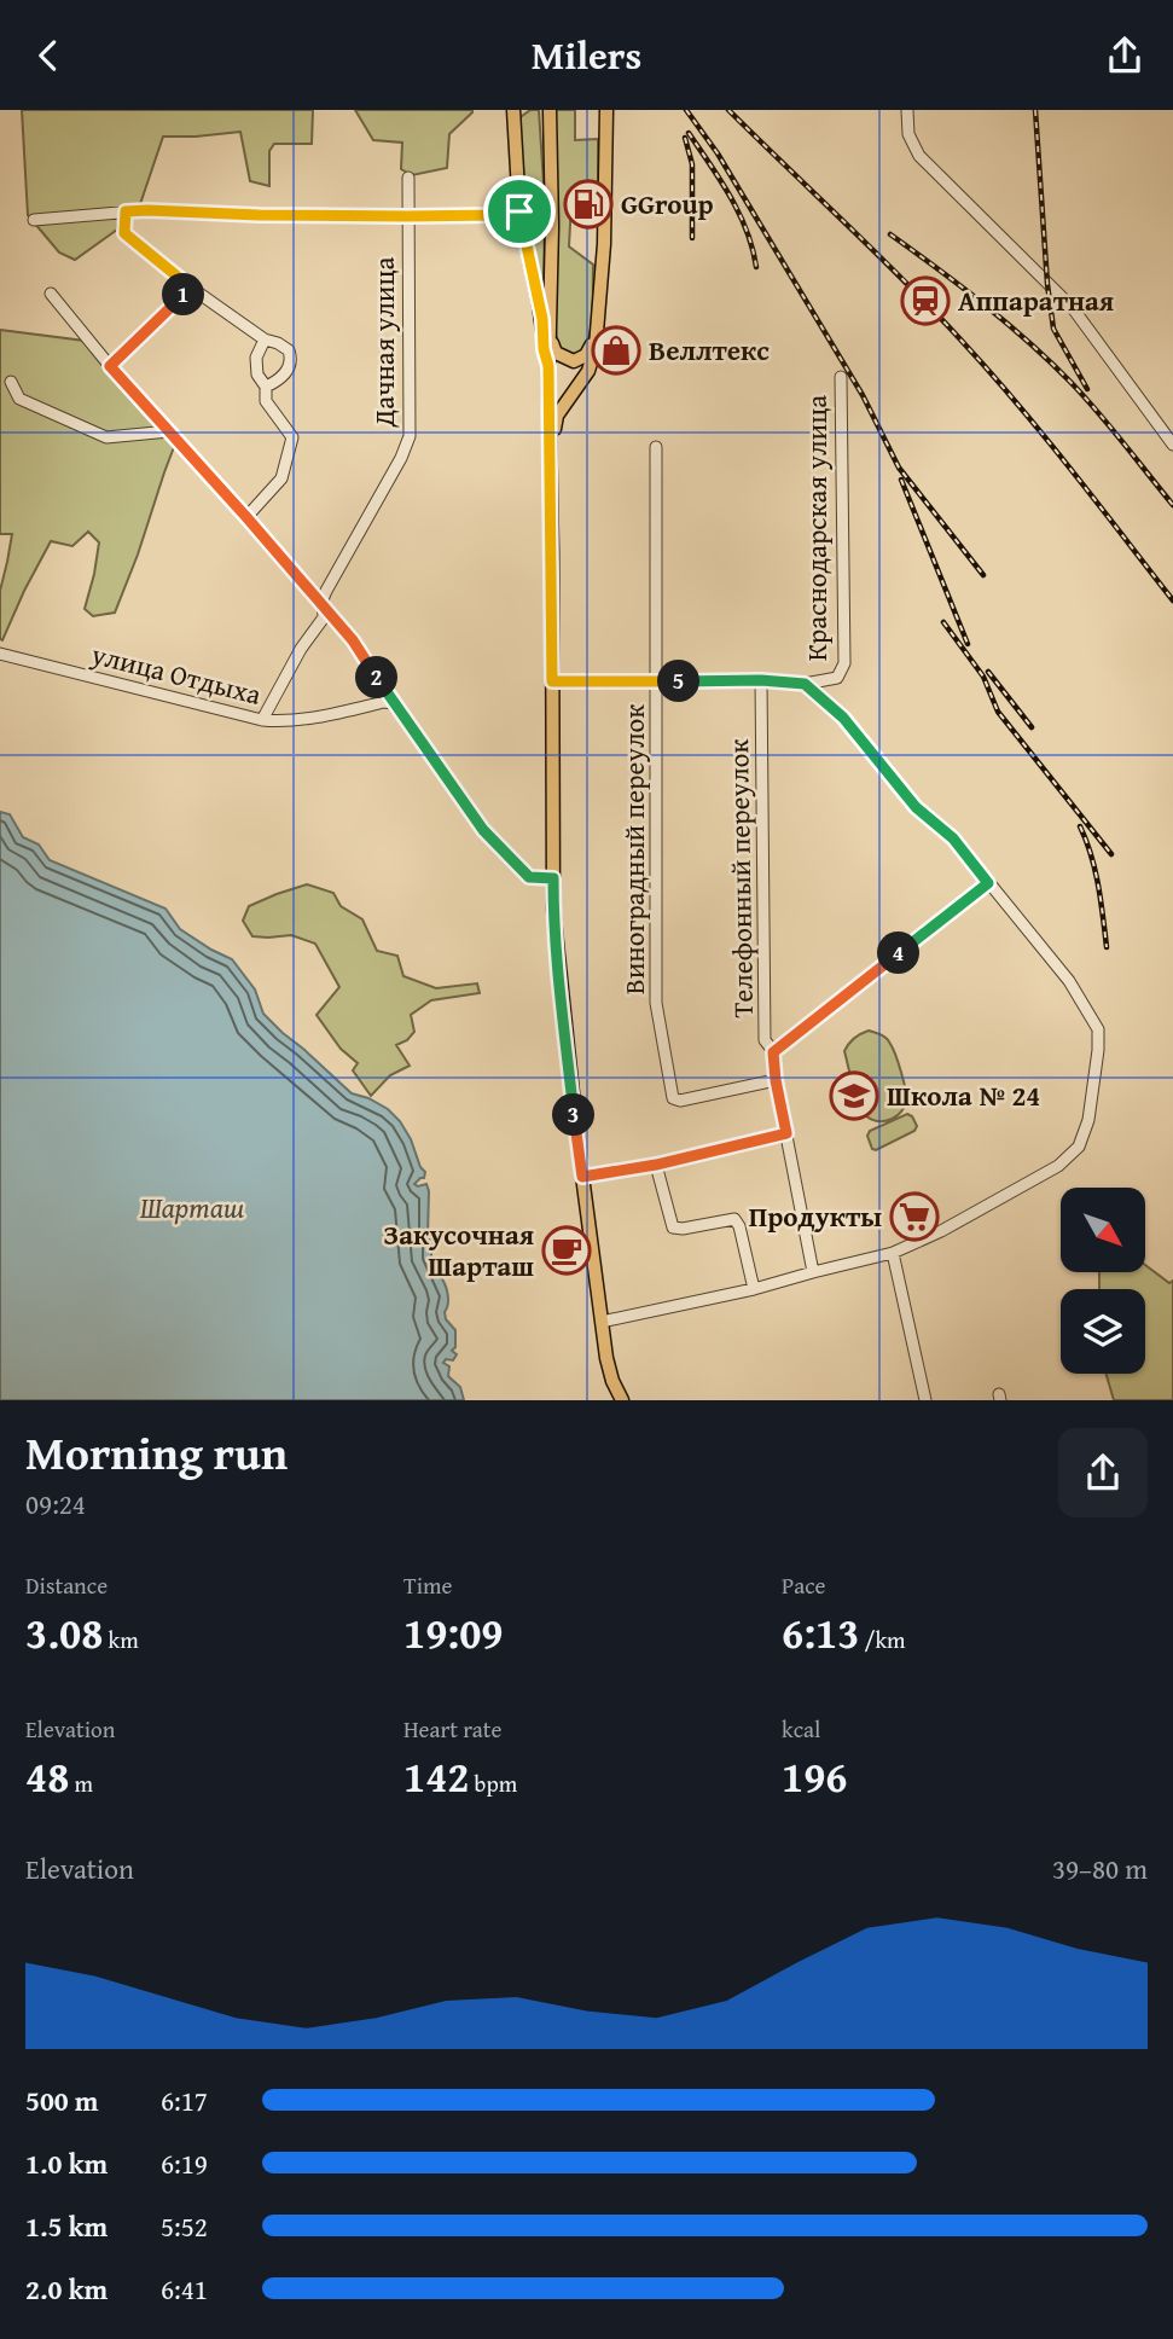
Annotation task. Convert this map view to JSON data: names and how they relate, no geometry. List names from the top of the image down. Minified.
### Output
{"streets":{"street":["Дачная улица","Краснодарская улица","улица Отдыха","Виноградный переулок","Телефонный переулок"]},"crossings":[["Дачная улица","улица Отдыха"],["Виноградный переулок","Телефонный переулок"]],"water":["Шарташ"],"places":{"fuel station":["GGroup"],"station":["Аппаратная"],"shop":["Веллтекс"],"school or university":["Школа № 24"],"supermarket":["Продукты"],"cafe":["Закусочная Шарташ"]},"north":"bottom right","page":{"header":"Milers","pins":["1","2","5","4","3"],"heading":["Morning run","09:24"],"stats":[["Distance","3.08 km"],["Time","19:09"],["Pace","6:13 /km"],["Elevation","48 m"],["Heart rate","142 bpm"],["kcal","196"]],"chart":["Elevation","39–80 m"],"list":[{"name":"500 m","note":"6:17"},{"name":"1.0 km","note":"6:19"},{"name":"1.5 km","note":"5:52"},{"name":"2.0 km","note":"6:41"}]}}
